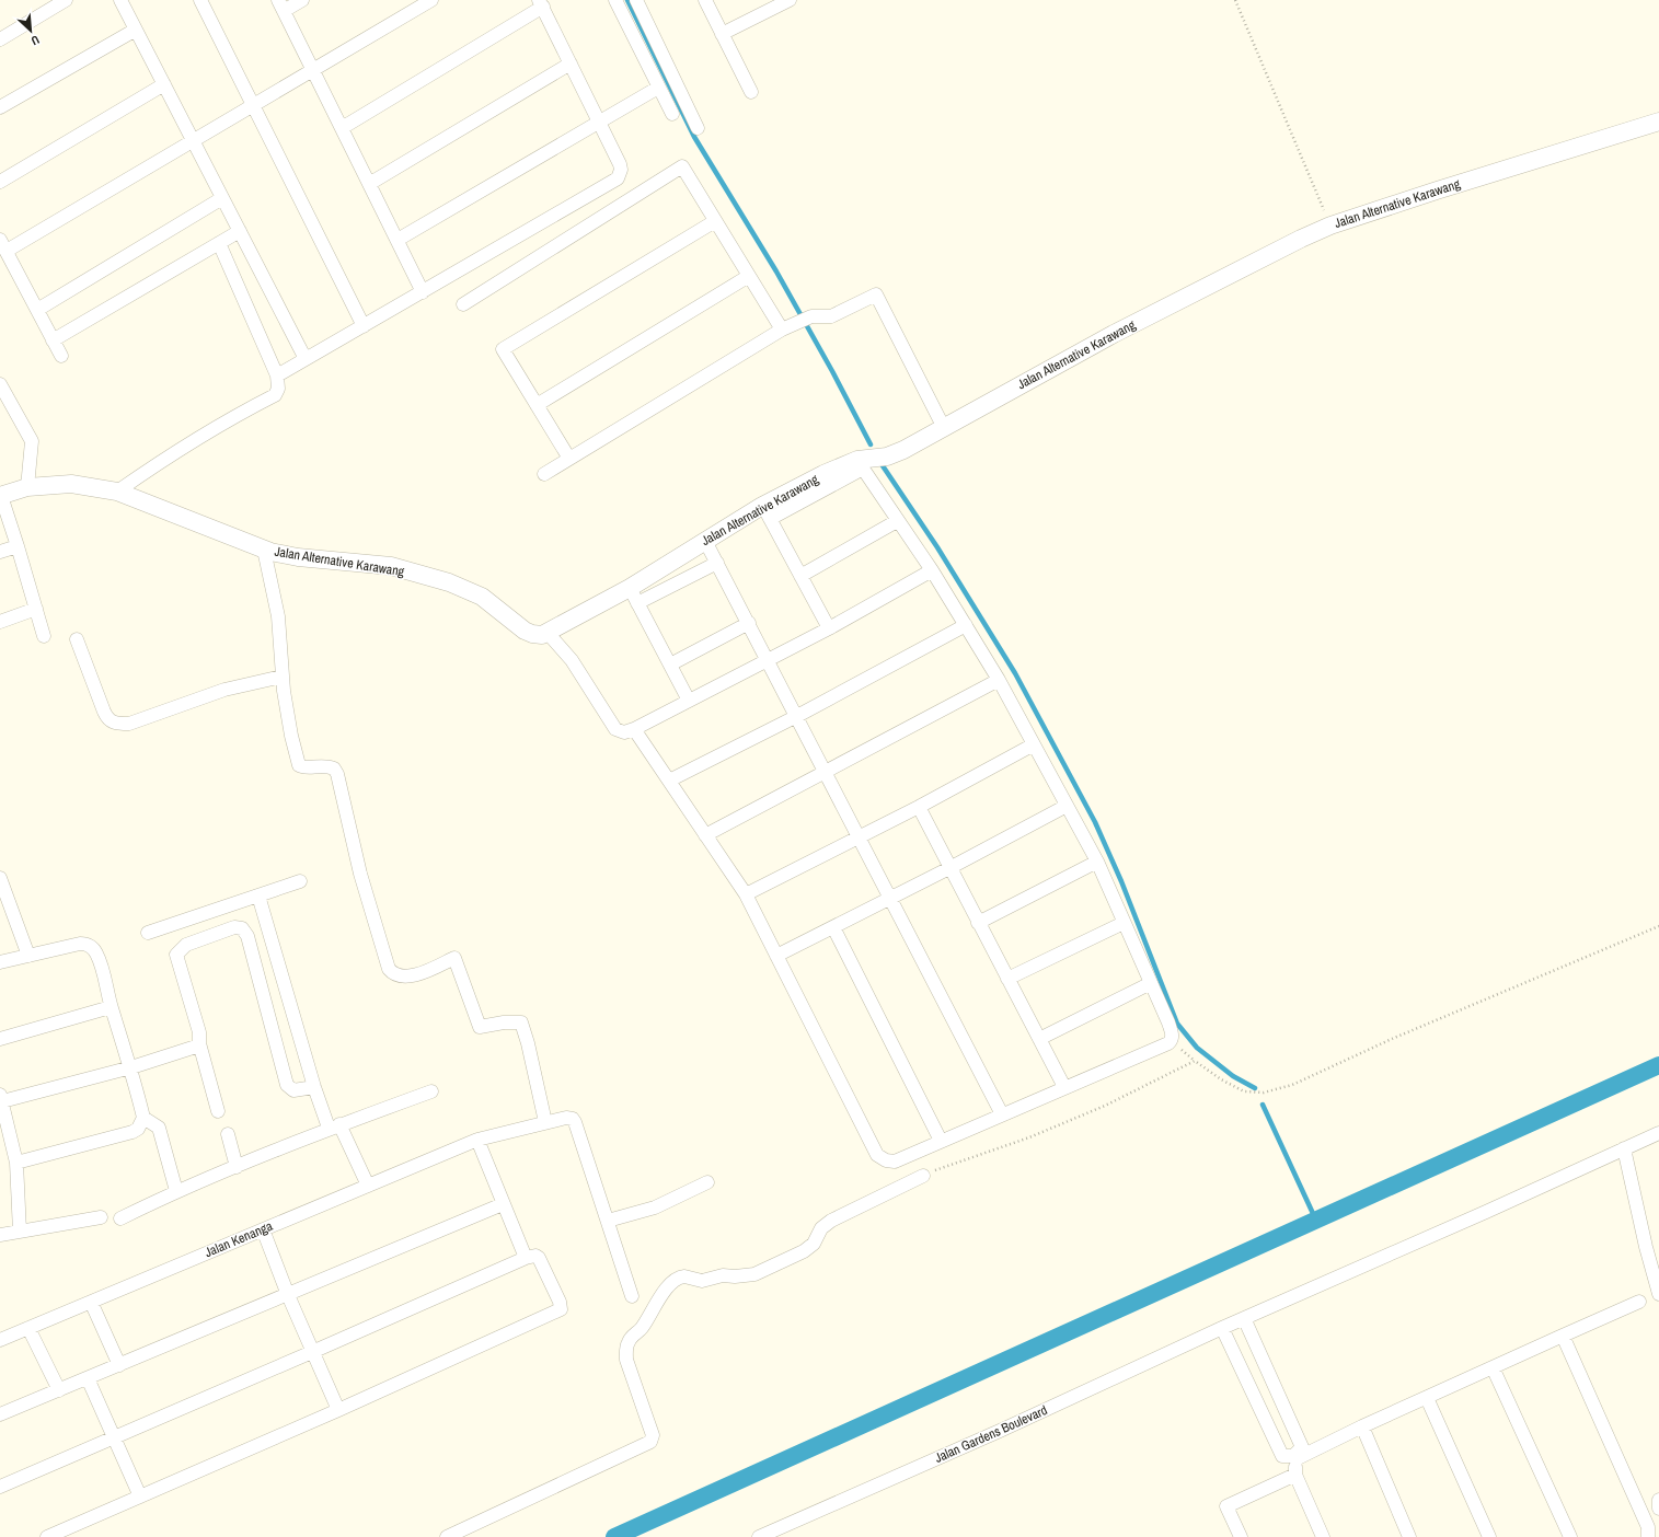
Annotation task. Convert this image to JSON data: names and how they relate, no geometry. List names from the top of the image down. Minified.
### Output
{"streets":{"street":["Jalan Alternative Karawang","Jalan Kenanga","Jalan Gardens Boulevard"]},"north":"bottom right"}
